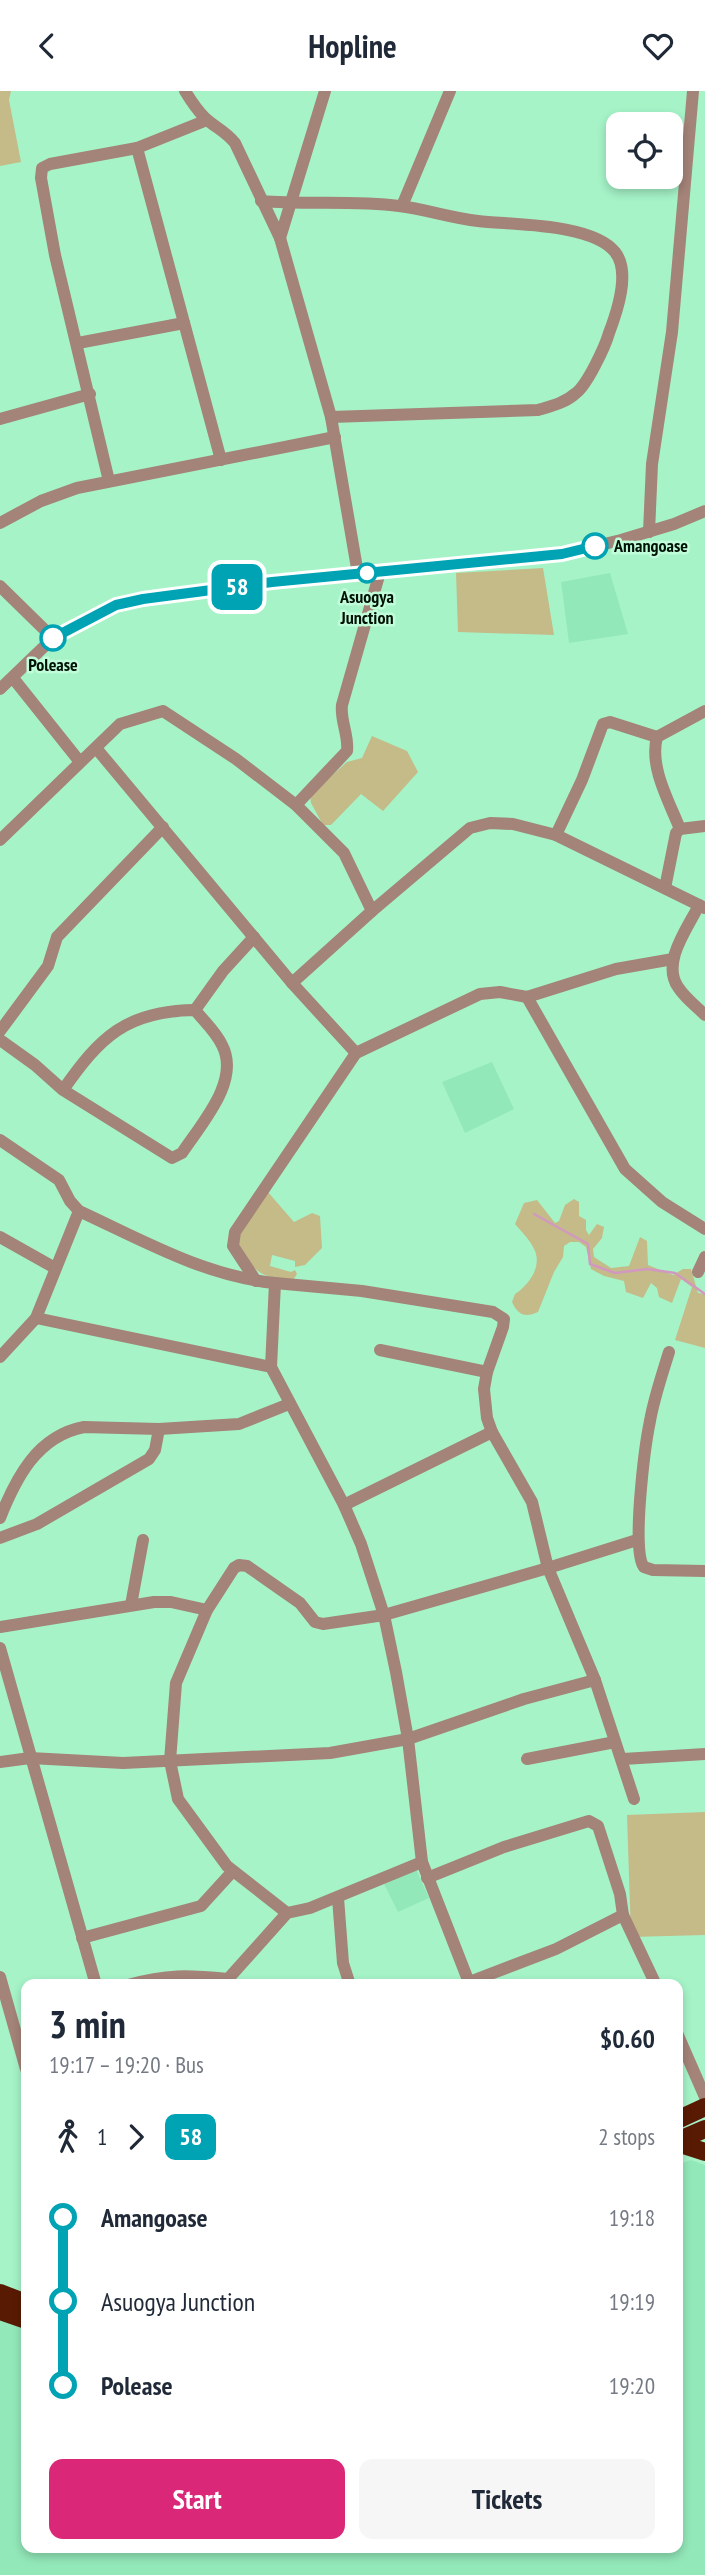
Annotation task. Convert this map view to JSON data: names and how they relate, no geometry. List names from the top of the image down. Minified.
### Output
{"places":["Amangoase","Asuogya Junction","Polease"],"lines":["bus line 58"],"page":{"header":"Hopline","on_map":"58","heading":["3 min","19:17 – 19:20 · Bus","$0.60"],"legs":["1","58","2 stops"],"list":[{"name":"Amangoase","value":"19:18"},{"name":"Asuogya Junction","value":"19:19"},{"name":"Polease","value":"19:20"}],"buttons":["Start","Tickets"]}}
